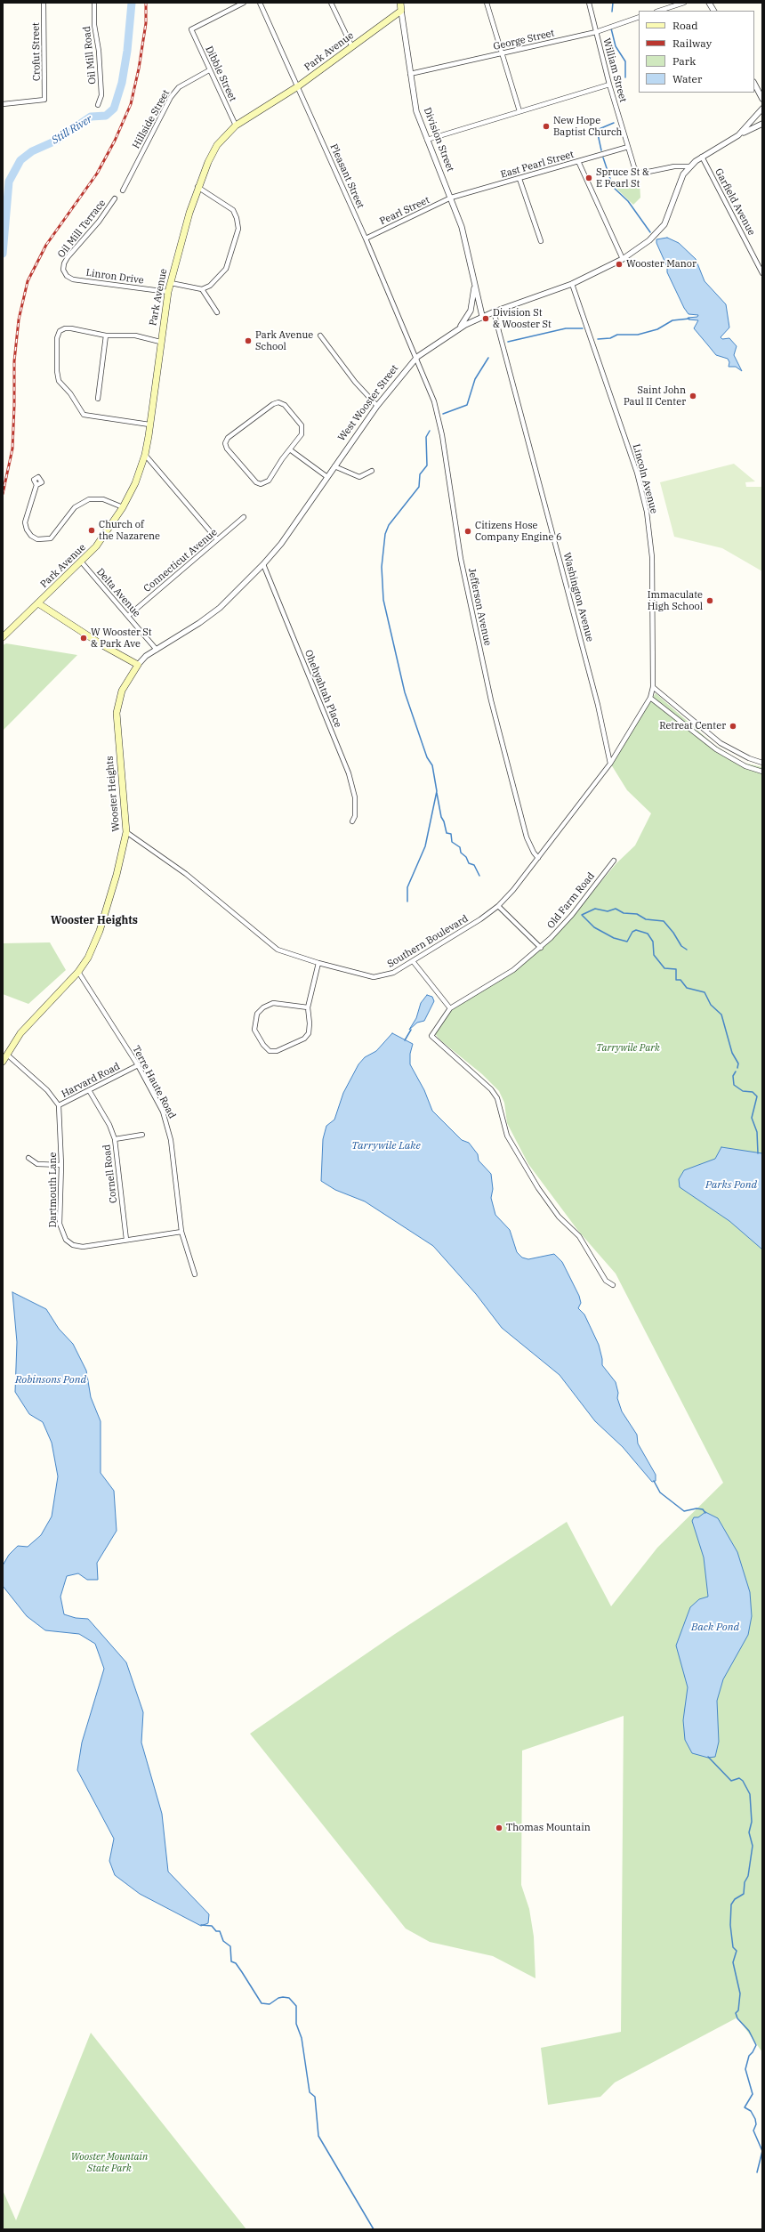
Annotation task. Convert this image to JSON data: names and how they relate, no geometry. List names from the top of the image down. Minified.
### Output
{"streets":{"main road":["Park Avenue","Division Street","Wooster Heights"],"street":["George Street","Crofut Street","Oil Mill Road","William Street","Dibble Street","Hillside Street","East Pearl Street","Pleasant Street","Garfield Avenue","Pearl Street","Oil Mill Terrace","Linron Drive","West Wooster Street","Lincoln Avenue","Connecticut Avenue","Delta Avenue","Washington Avenue","Jefferson Avenue","Ohehyahtah Place","Old Farm Road","Southern Boulevard","Harvard Road","Terre Haute Road","Cornell Road","Dartmouth Lane"]},"crossings":[["George Street","William Street"],["George Street","Division Street"],["Park Avenue","Dibble Street"],["Park Avenue","Division Street"],["Park Avenue","Pleasant Street"],["Park Avenue","Linron Drive"],["Park Avenue","Delta Avenue"],["William Street","East Pearl Street"],["William Street","West Wooster Street"],["Dibble Street","Hillside Street"],["Division Street","East Pearl Street"],["Division Street","Pearl Street"],["Division Street","West Wooster Street"],["East Pearl Street","Pearl Street"],["Pleasant Street","Pearl Street"],["Pleasant Street","West Wooster Street"],["Pleasant Street","Jefferson Avenue"],["Garfield Avenue","West Wooster Street"],["Oil Mill Terrace","Linron Drive"],["West Wooster Street","Lincoln Avenue"],["West Wooster Street","Delta Avenue"],["West Wooster Street","Washington Avenue"],["West Wooster Street","Jefferson Avenue"],["West Wooster Street","Ohehyahtah Place"],["West Wooster Street","Wooster Heights"],["Lincoln Avenue","Southern Boulevard"],["Connecticut Avenue","Delta Avenue"],["Washington Avenue","Southern Boulevard"],["Jefferson Avenue","Southern Boulevard"],["Wooster Heights","Southern Boulevard"],["Wooster Heights","Harvard Road"],["Wooster Heights","Terre Haute Road"],["Harvard Road","Terre Haute Road"],["Harvard Road","Cornell Road"],["Harvard Road","Dartmouth Lane"],["Terre Haute Road","Dartmouth Lane"],["Cornell Road","Dartmouth Lane"]],"districts":["Wooster Heights"],"water":["Still River","Tarrywile Lake","Parks Pond","Robinsons Pond","Back Pond"],"parks":["Tarrywile Park","Wooster Mountain State Park"],"places":["New Hope Baptist Church","Spruce St & E Pearl St","Wooster Manor","Division St & Wooster St","Park Avenue School","Saint John Paul II Center","Church of the Nazarene","Citizens Hose Company Engine 6","Immaculate High School","W Wooster St & Park Ave","Retreat Center","Thomas Mountain"],"legend":["Road","Railway","Park","Water"]}
